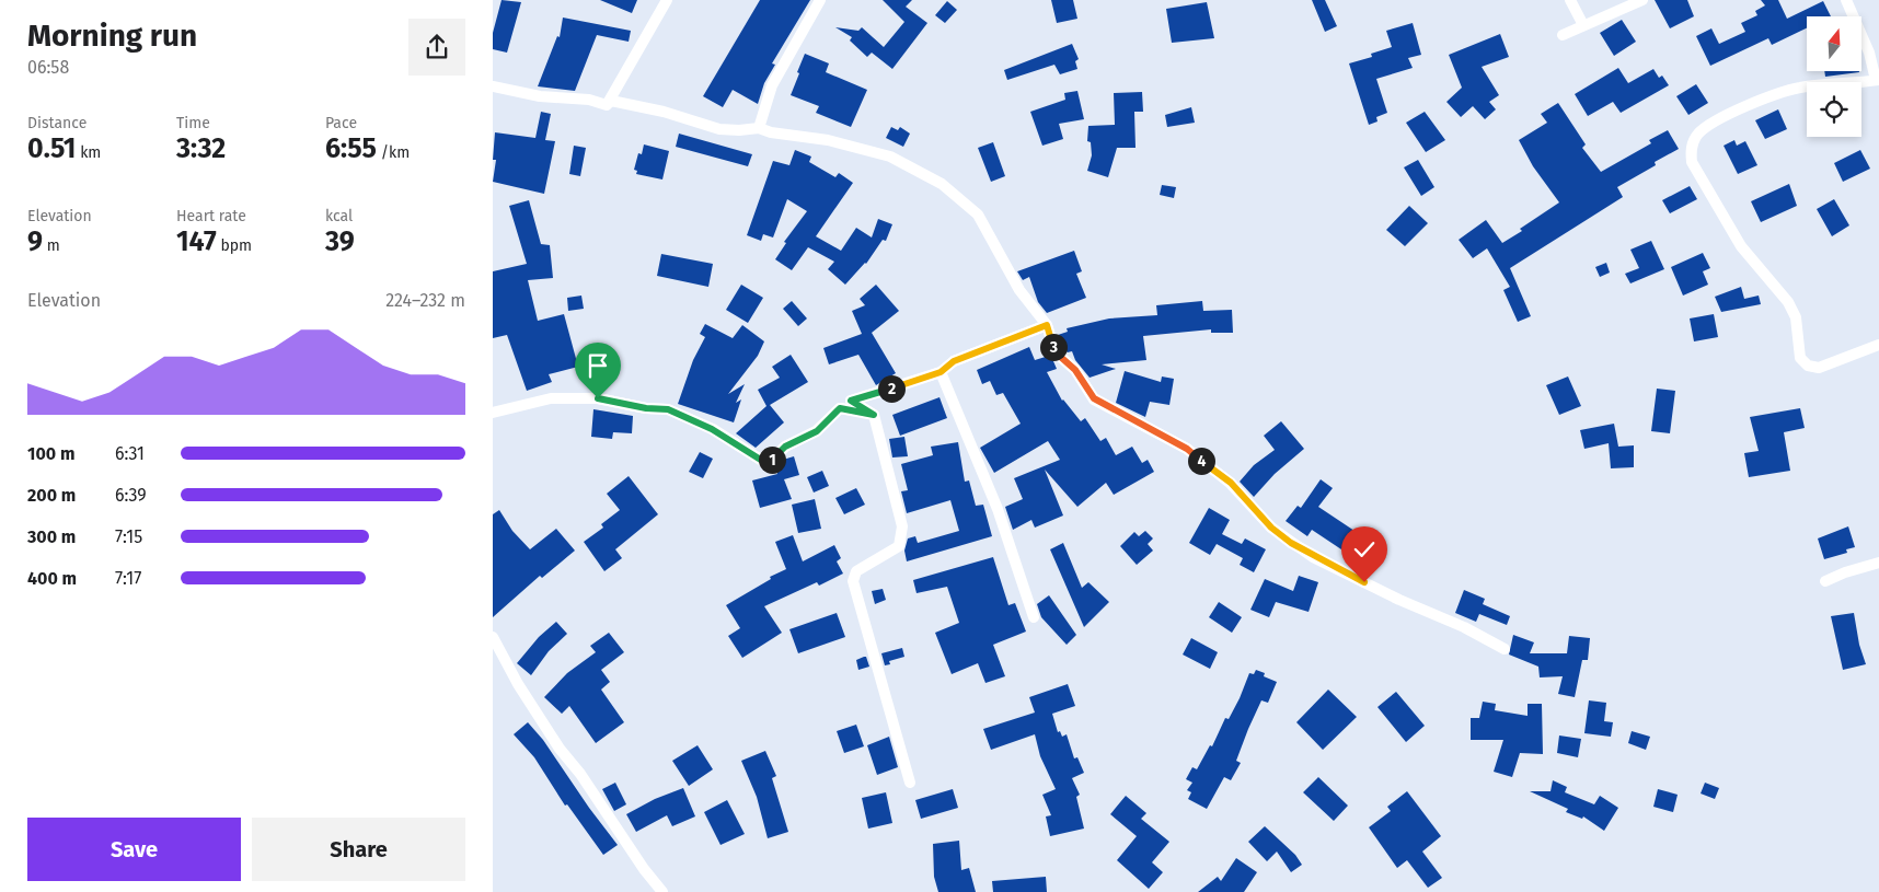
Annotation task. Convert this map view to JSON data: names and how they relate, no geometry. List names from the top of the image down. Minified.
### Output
{"north":"top","page":{"heading":["Morning run","06:58"],"stats":[["Distance","0.51 km"],["Time","3:32"],["Pace","6:55 /km"],["Elevation","9 m"],["Heart rate","147 bpm"],["kcal","39"]],"chart":["Elevation","224–232 m"],"pins":["3","2","1","4"],"list":[{"name":"100 m","note":"6:31"},{"name":"200 m","note":"6:39"},{"name":"300 m","note":"7:15"},{"name":"400 m","note":"7:17"}],"buttons":["Save","Share"]}}
